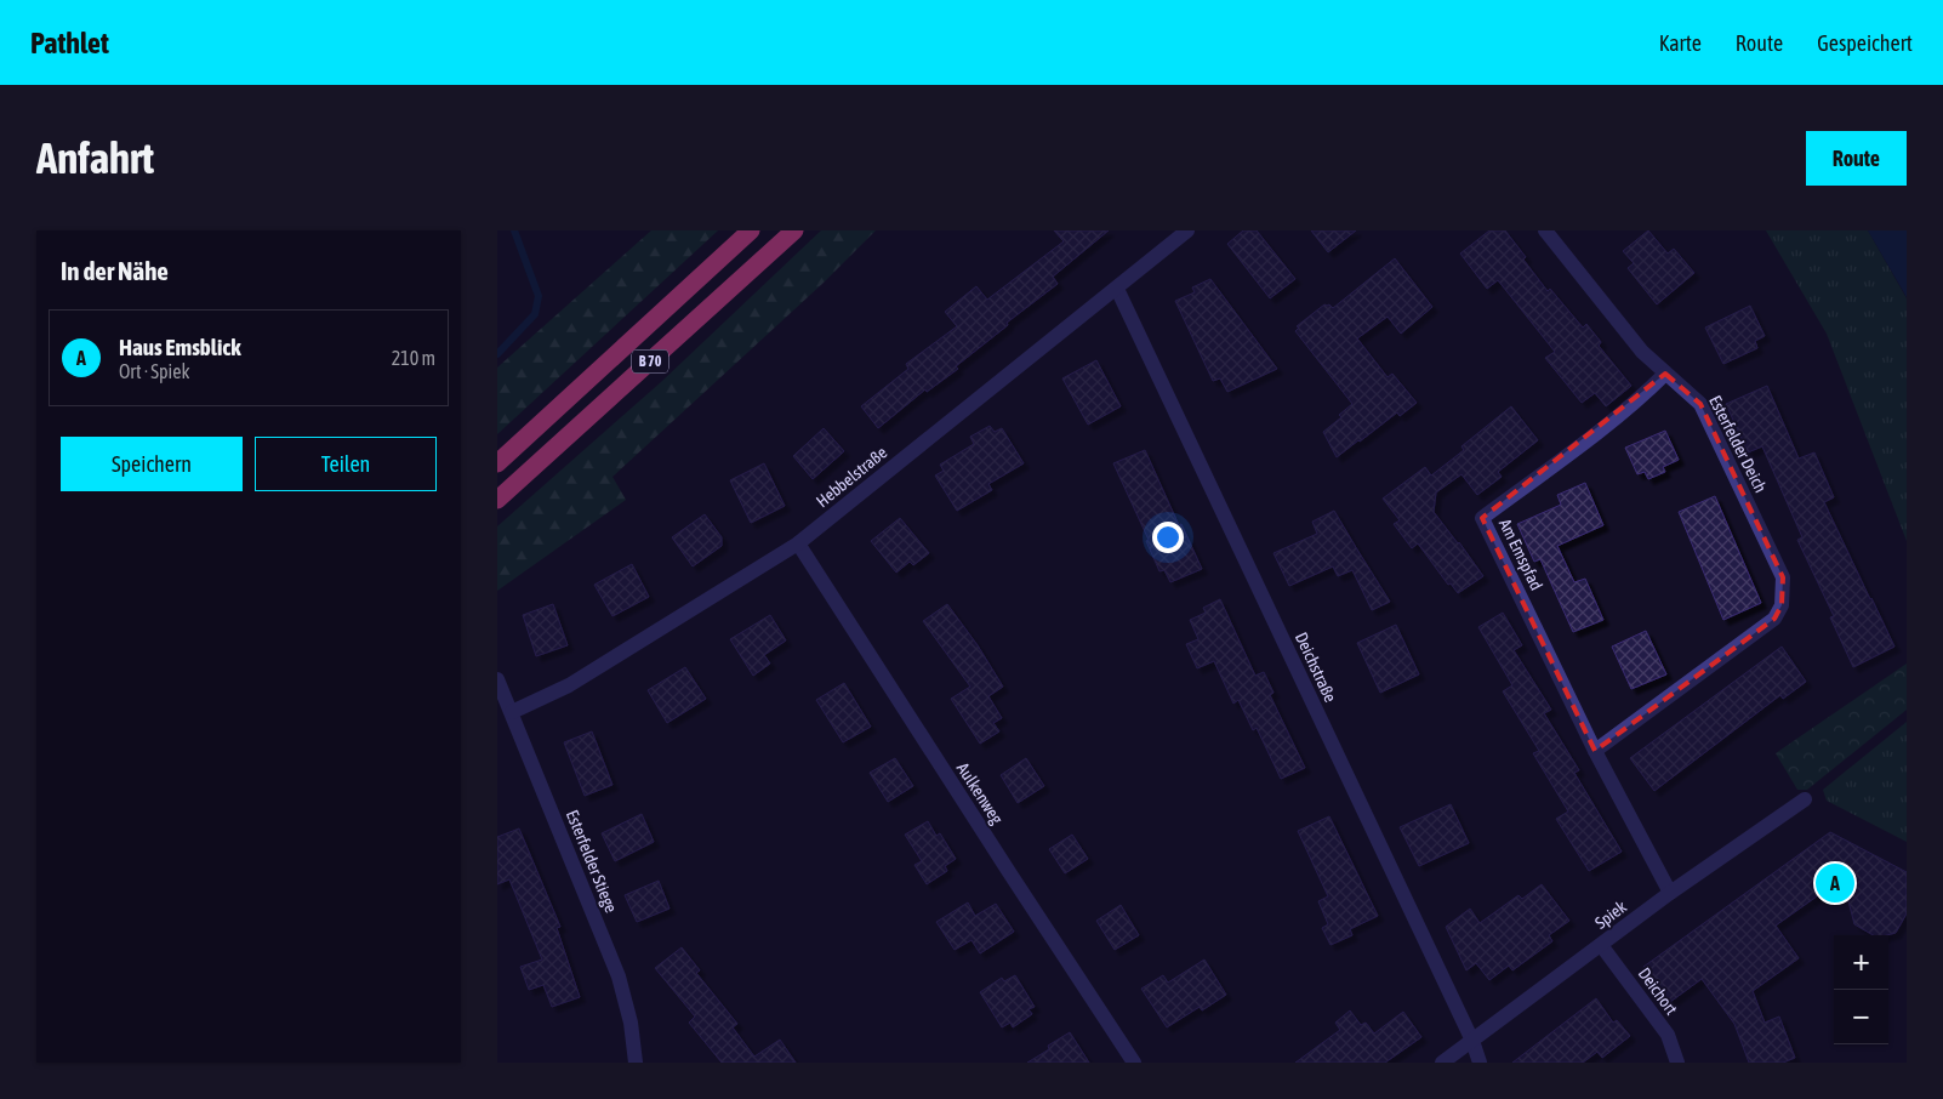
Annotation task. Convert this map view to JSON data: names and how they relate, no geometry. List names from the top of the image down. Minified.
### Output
{"streets":{"highway":["B 70"],"street":["Esterfelder Deich","Hebbelstraße","Am Emspfad","Deichstraße","Aulkenweg","Esterfelder Stiege","Spiek","Deichort"]},"crossings":[["Esterfelder Deich","Am Emspfad"],["Hebbelstraße","Deichstraße"],["Hebbelstraße","Aulkenweg"],["Hebbelstraße","Esterfelder Stiege"],["Am Emspfad","Spiek"],["Deichstraße","Spiek"],["Spiek","Deichort"]],"page":{"header":"Pathlet","nav":["Karte","Route","Gespeichert"],"buttons":["Route",["Speichern","Teilen"]],"title":"Anfahrt","heading":"In der Nähe","list":[{"mark":"A","name":"Haus Emsblick","note":"Ort · Spiek","value":"210 m"}],"pins":"A","map_buttons":["+","−"]}}
